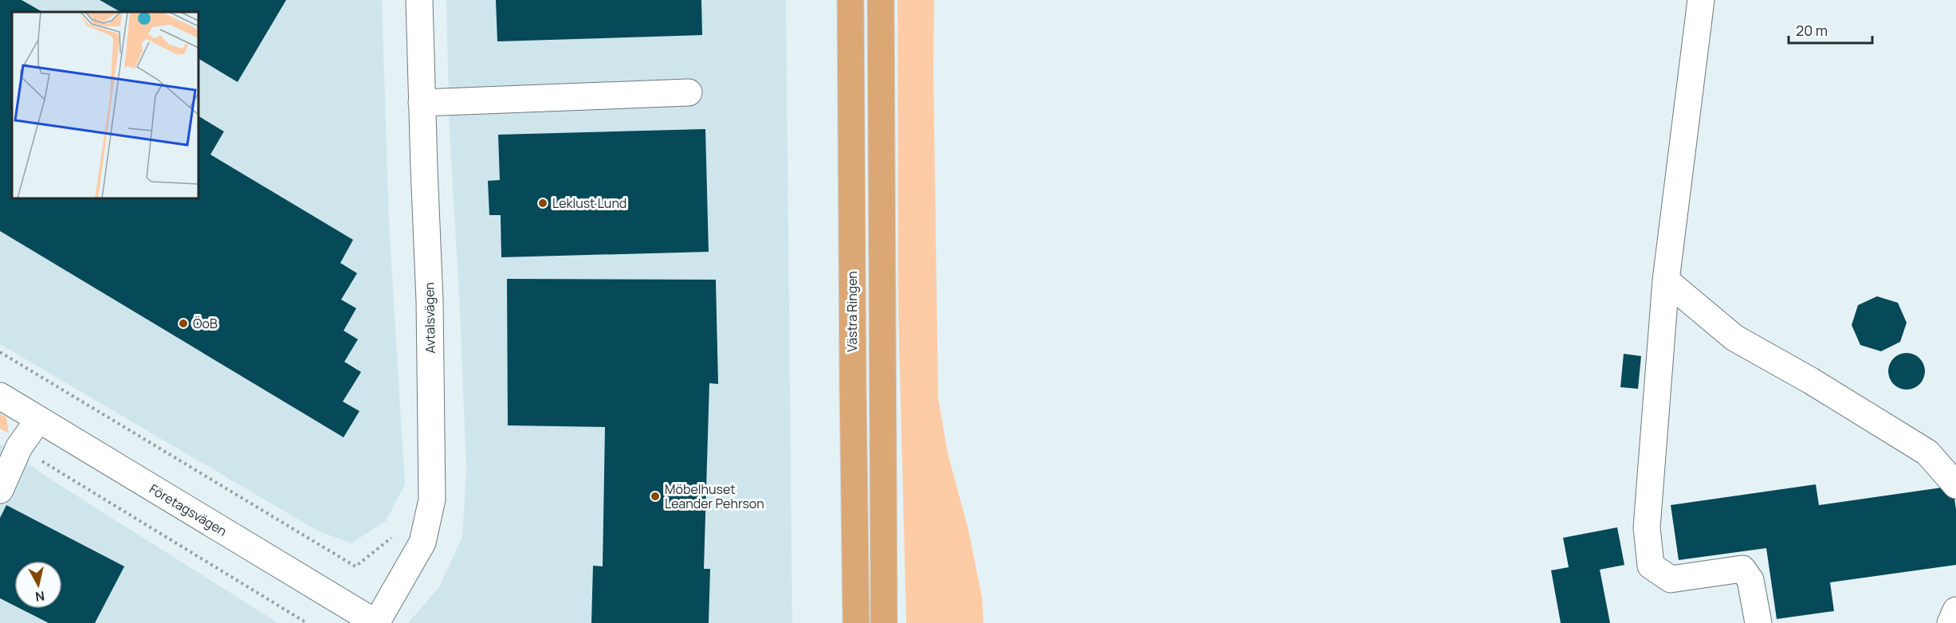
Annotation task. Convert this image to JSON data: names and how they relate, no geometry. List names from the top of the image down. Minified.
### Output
{"streets":{"main road":["Västra Ringen"],"street":["Avtalsvägen","Företagsvägen"]},"crossings":[["Avtalsvägen","Företagsvägen"]],"places":["Leklust Lund","ÖoB","Möbelhuset Leander Pehrson"],"scale_bar":"20 m","north":"bottom"}
